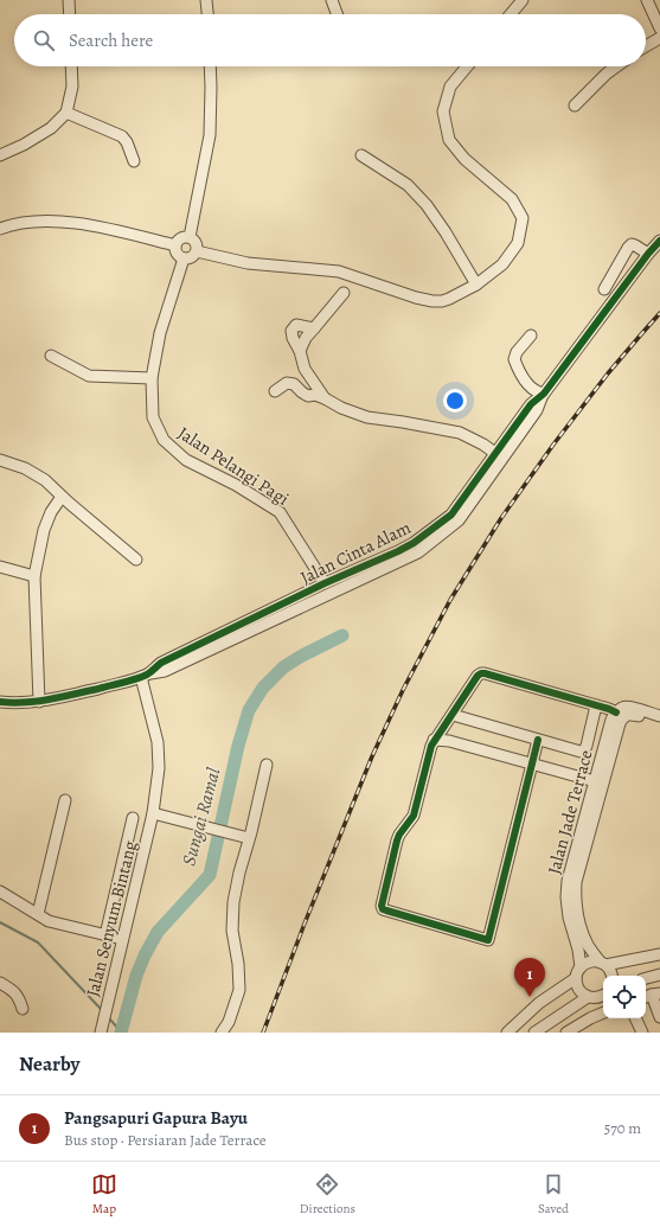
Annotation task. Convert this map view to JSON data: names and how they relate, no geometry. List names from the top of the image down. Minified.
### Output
{"streets":{"street":["Jalan Pelangi Pagi","Jalan Cinta Alam","Jalan Jade Terrace","Jalan Senyum Bintang"]},"crossings":[["Jalan Pelangi Pagi","Jalan Cinta Alam"],["Jalan Cinta Alam","Jalan Senyum Bintang"]],"water":["Sungai Ramal"],"page":{"search":"Search here","pins":"1","heading":"Nearby","list":[{"mark":"1","name":"Pangsapuri Gapura Bayu","note":"Bus stop · Persiaran Jade Terrace","value":"570 m"}],"nav":["Map","Directions","Saved"]}}
